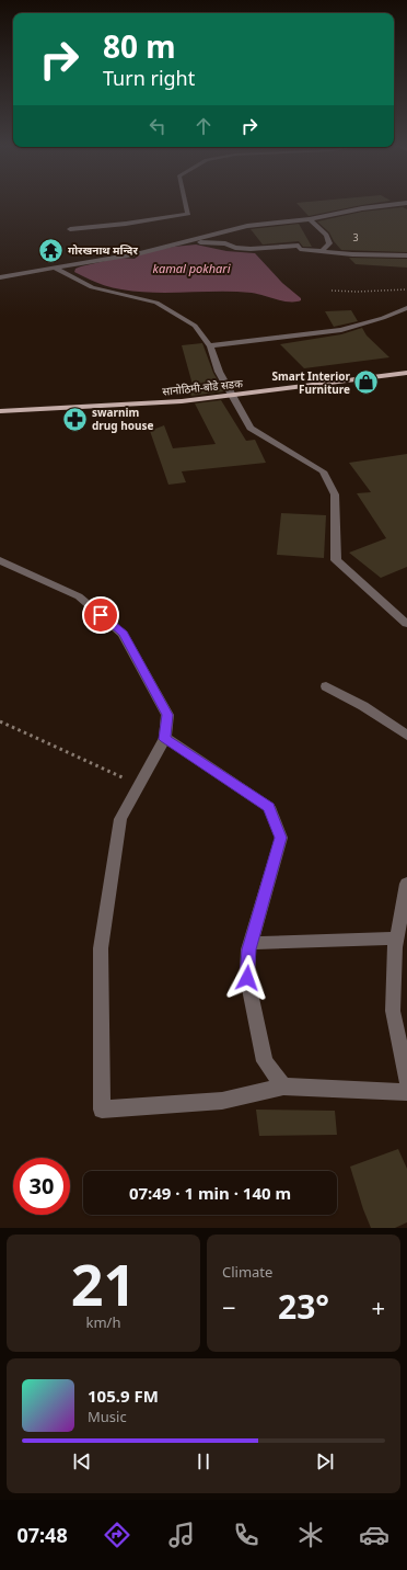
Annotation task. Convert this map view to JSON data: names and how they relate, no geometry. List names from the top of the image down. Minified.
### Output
{"streets":{"main road":["सानोठिमी-बोडे सडक"]},"water":["kamal pokhari"],"places":{"temple":["गोरखनाथ मन्दिर"],"shop":["Smart Interior Furniture"],"pharmacy":["swarnim drug house"]},"house_numbers":["3"],"page":{"turn":["80 m","Turn right"],"limit":"30","trip":"07:49 · 1 min · 140 m","tile":[["21","km/h"],"Climate"],"heat":["−","23°","+"],"song":["105.9 FM","Music"],"tabs":"07:48"}}
